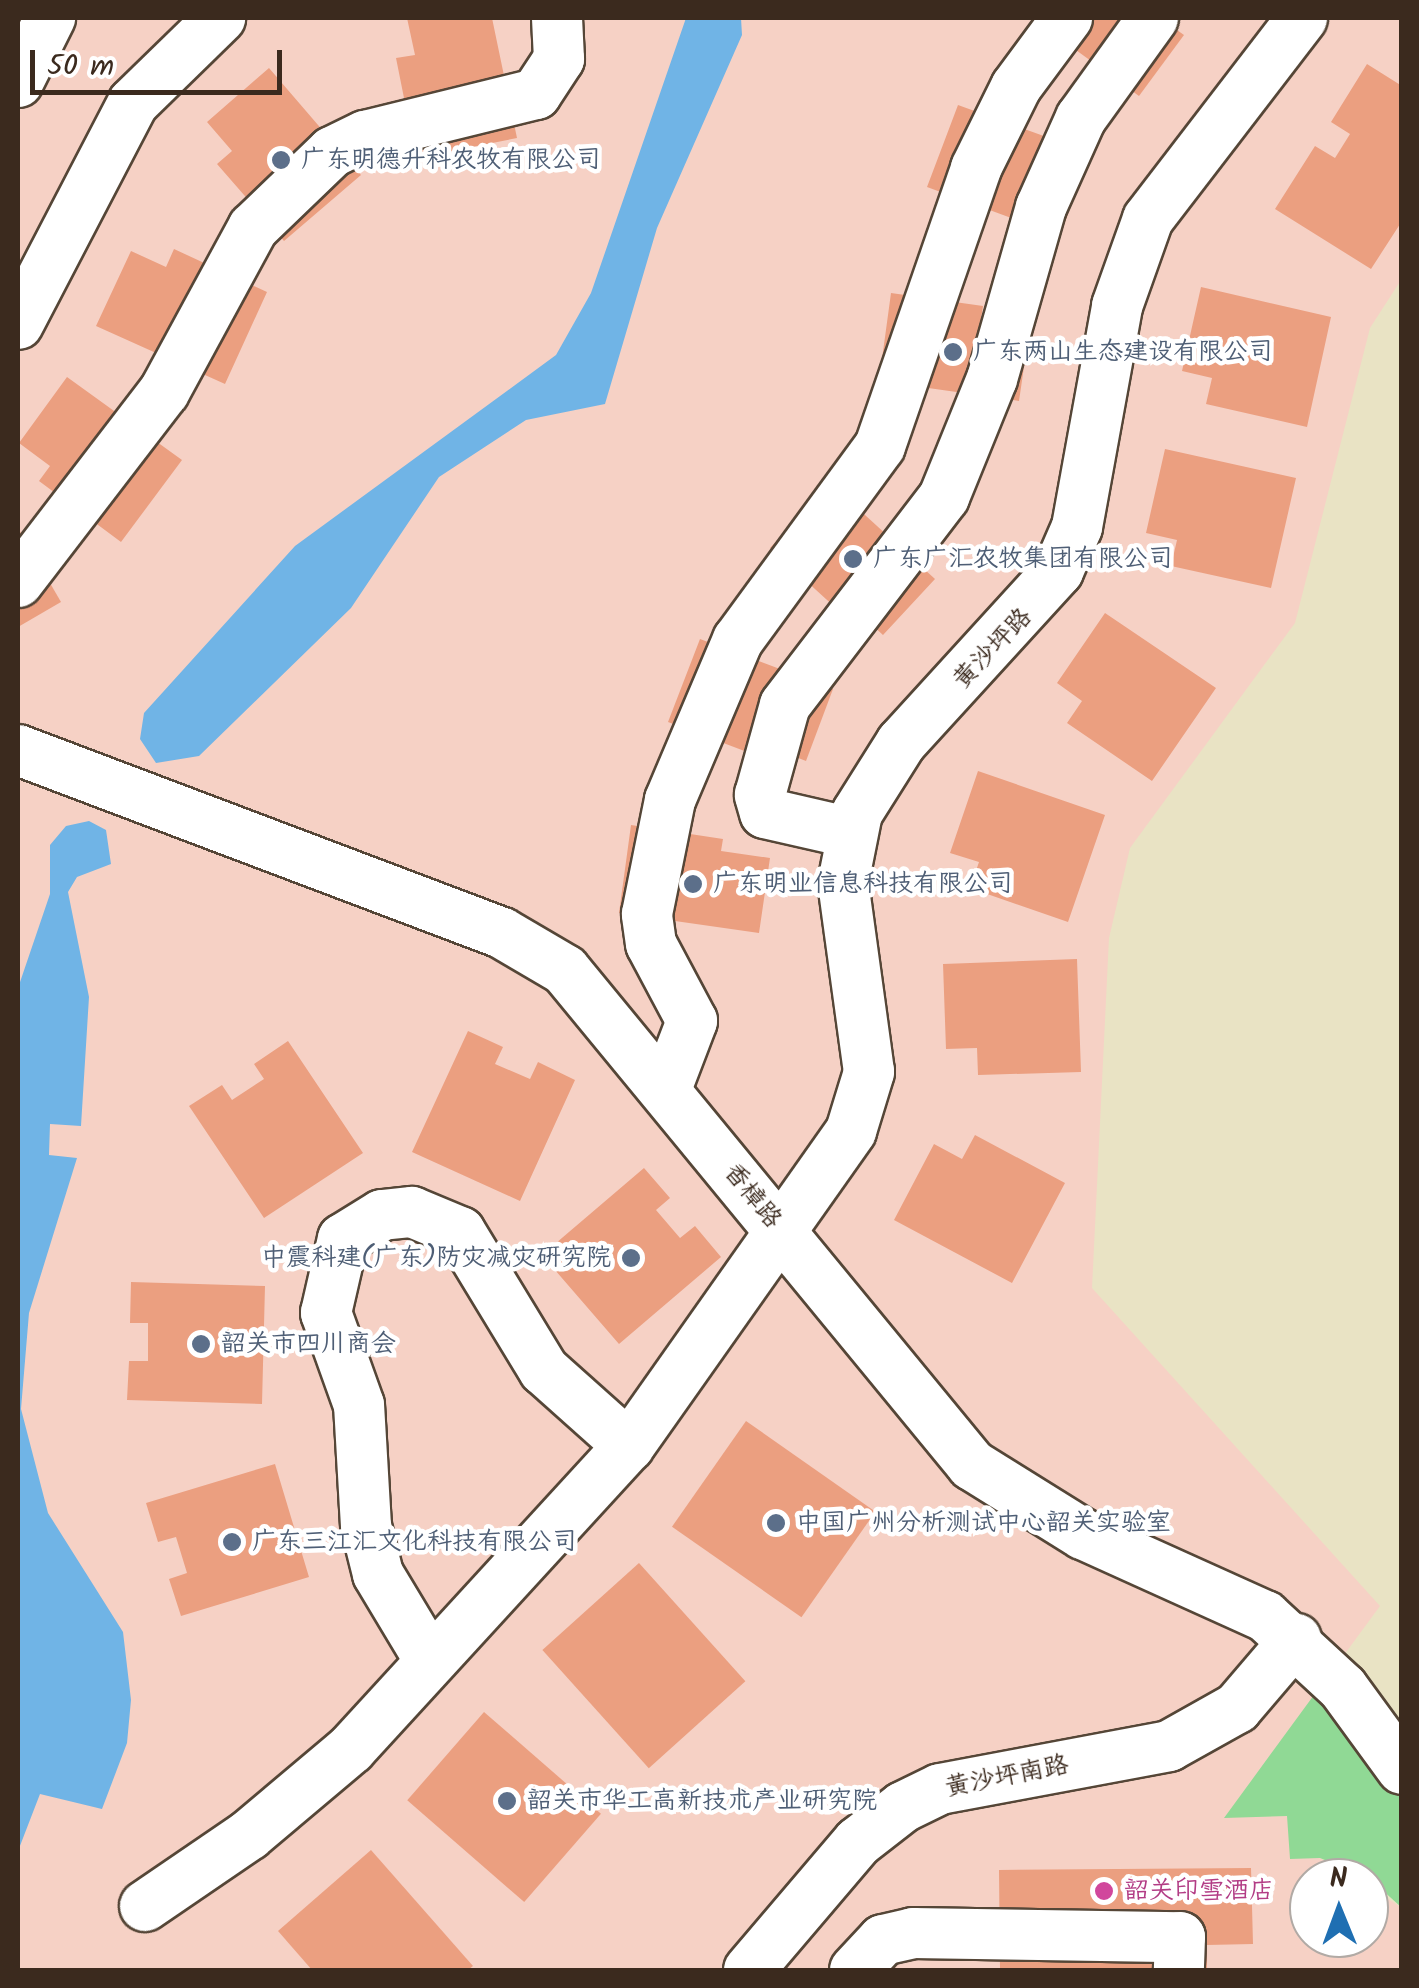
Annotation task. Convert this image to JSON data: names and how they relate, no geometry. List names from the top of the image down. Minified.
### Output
{"streets":{"street":["黄沙坪路","香樟路","黄沙坪南路"]},"crossings":[["黄沙坪路","香樟路"],["香樟路","黄沙坪南路"]],"places":["广东明德升科农牧有限公司","广东两山生态建设有限公司","广东广汇农牧集团有限公司","广东明业信息科技有限公司","中震科建(广东)防灾减灾研究院","韶关市四川商会","中国广州分析测试中心韶关实验室","广东三江汇文化科技有限公司","韶关市华工高新技术产业研究院","韶关印雪酒店"],"scale_bar":"50 m","north":"top"}
